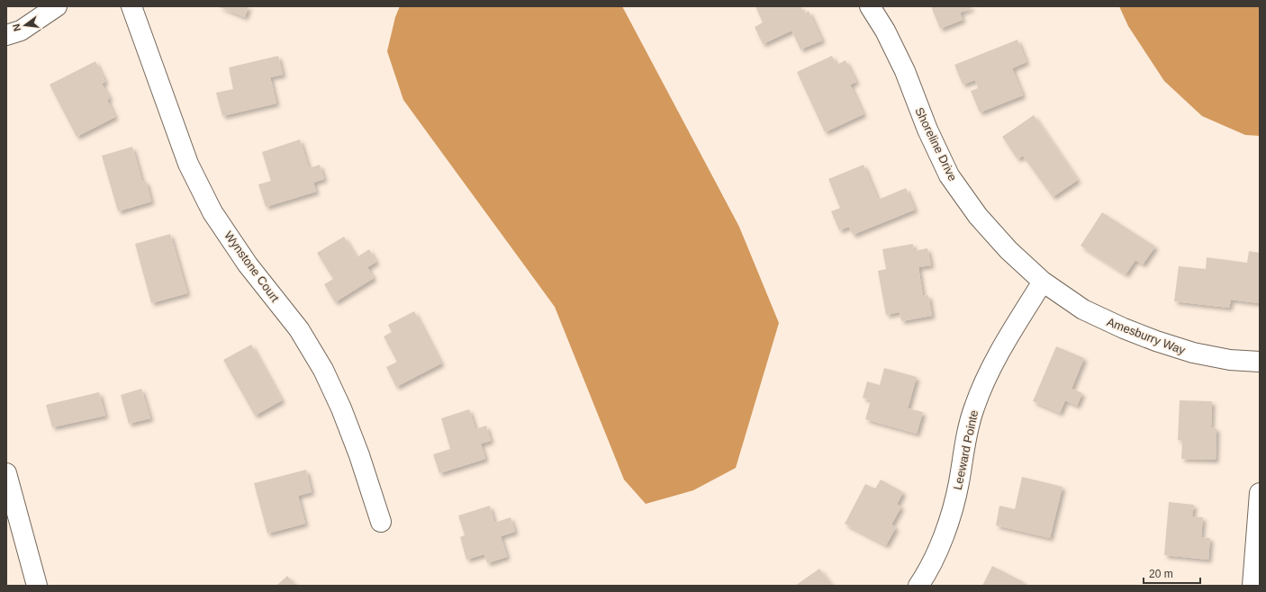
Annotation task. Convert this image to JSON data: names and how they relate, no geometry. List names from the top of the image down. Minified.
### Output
{"streets":{"street":["Shoreline Drive","Wynstone Court","Amesburry Way","Leeward Pointe"]},"crossings":[["Shoreline Drive","Amesburry Way"],["Shoreline Drive","Leeward Pointe"],["Amesburry Way","Leeward Pointe"]],"scale_bar":"20 m","north":"left"}
